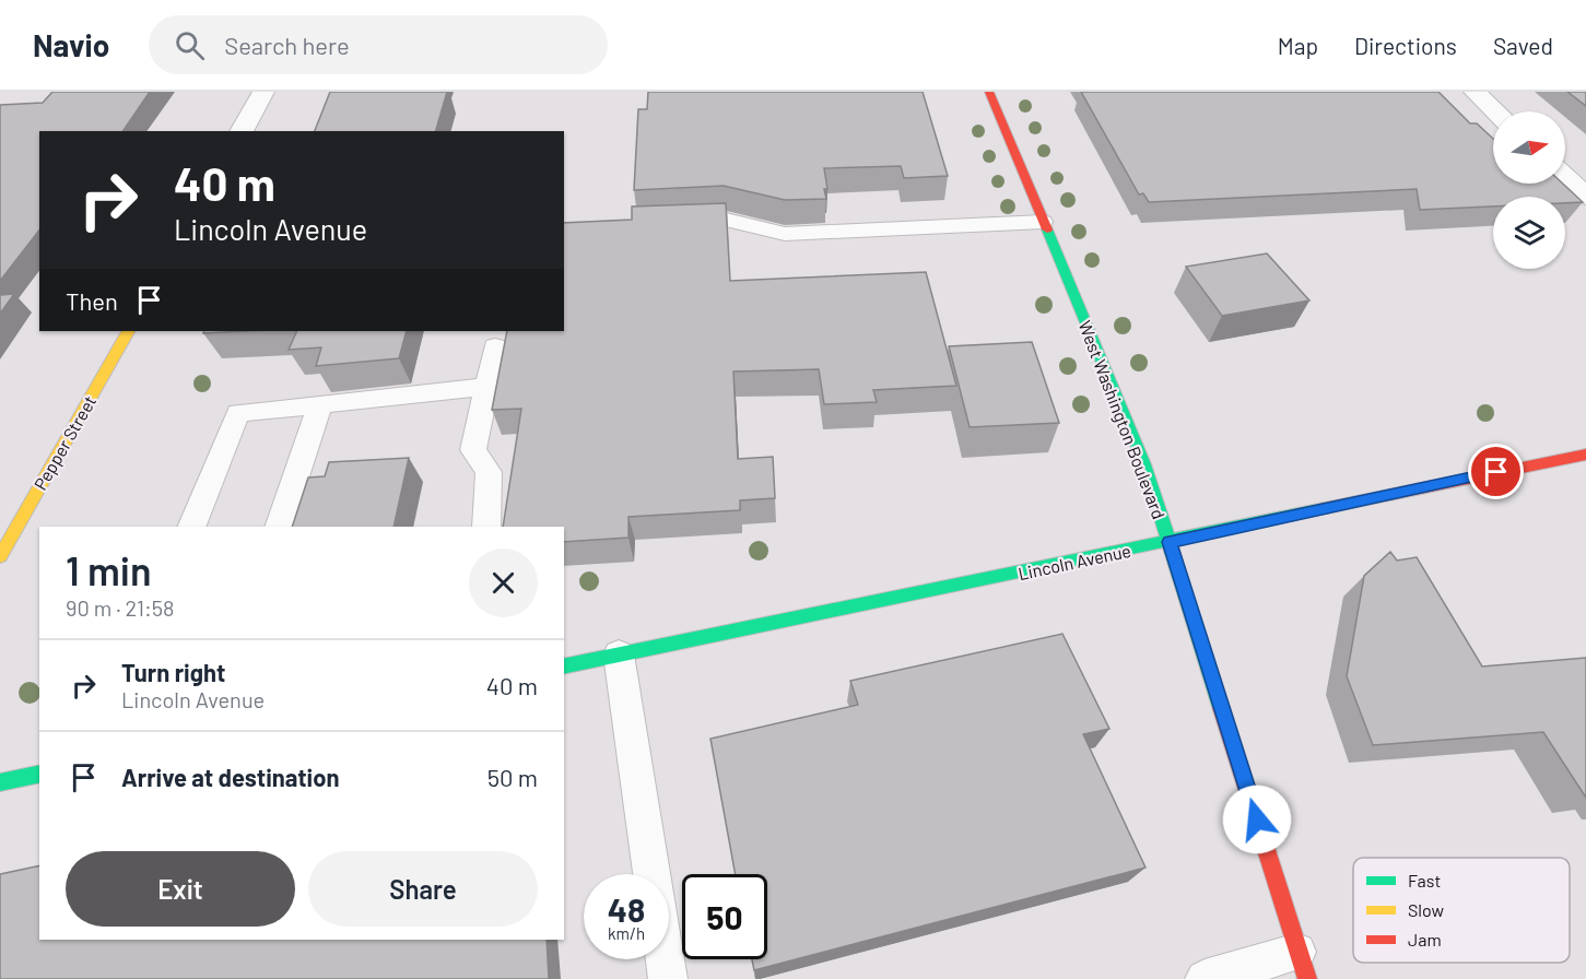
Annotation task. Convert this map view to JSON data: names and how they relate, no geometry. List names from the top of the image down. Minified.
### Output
{"streets":{"main road":["West Washington Boulevard","Pepper Street","Lincoln Avenue"]},"crossings":[["West Washington Boulevard","Lincoln Avenue"]],"legend":["Fast","Slow","Jam"],"north":"right","page":{"header":"Navio","search":"Search here","nav":["Map","Directions","Saved"],"turn":["40 m","Lincoln Avenue"],"then":"Then","heading":["1 min","90 m · 21:58"],"list":[{"name":"Turn right","note":"Lincoln Avenue","value":"40 m"},{"name":"Arrive at destination","value":"50 m"}],"buttons":["Exit","Share"],"speed":"48 km/h","limit":"50"}}
